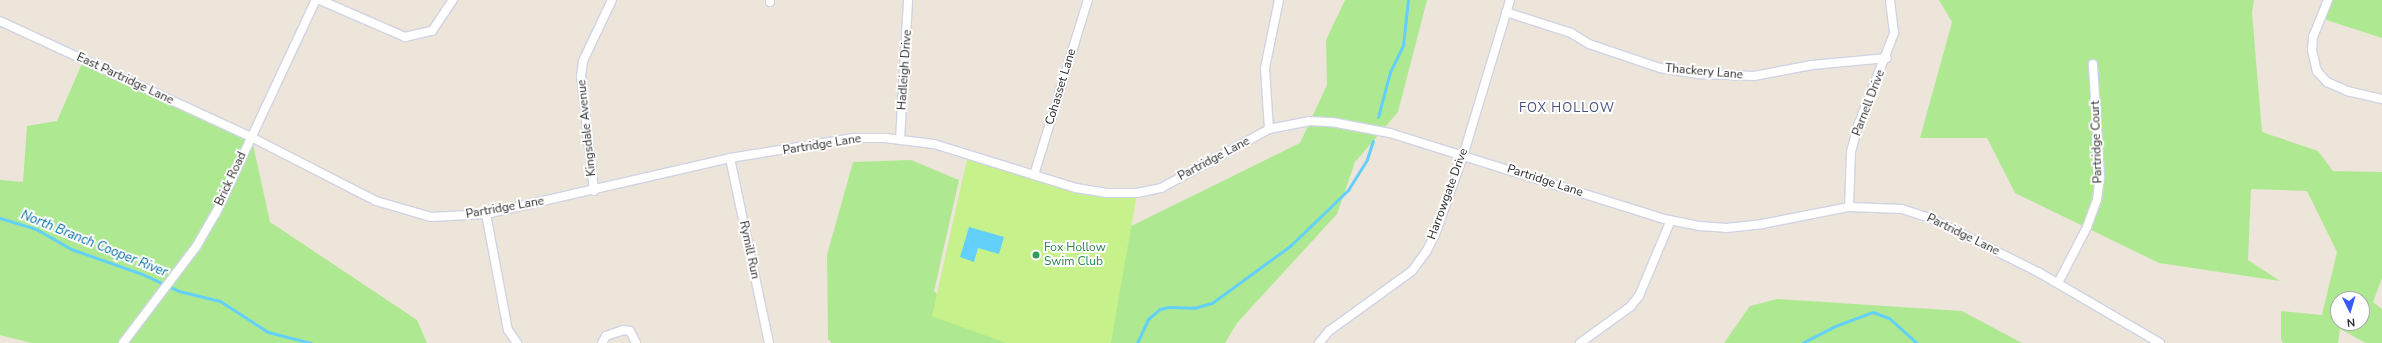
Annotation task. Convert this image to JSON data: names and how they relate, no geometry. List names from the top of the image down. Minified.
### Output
{"streets":{"street":["Hadleigh Drive","Thackery Lane","East Partridge Lane","Cohasset Lane","Parnell Drive","Kingsdale Avenue","Partridge Court","Partridge Lane","Brick Road","Harrowgate Drive","Rymill Run"]},"crossings":[["Hadleigh Drive","Partridge Lane"],["Thackery Lane","Parnell Drive"],["Thackery Lane","Harrowgate Drive"],["East Partridge Lane","Partridge Lane"],["East Partridge Lane","Brick Road"],["Cohasset Lane","Partridge Lane"],["Parnell Drive","Partridge Lane"],["Kingsdale Avenue","Partridge Lane"],["Partridge Court","Partridge Lane"],["Partridge Lane","Brick Road"],["Partridge Lane","Harrowgate Drive"],["Partridge Lane","Rymill Run"]],"districts":["FOX HOLLOW"],"water":["North Branch Cooper River"],"places":["Fox Hollow Swim Club"],"north":"bottom"}
